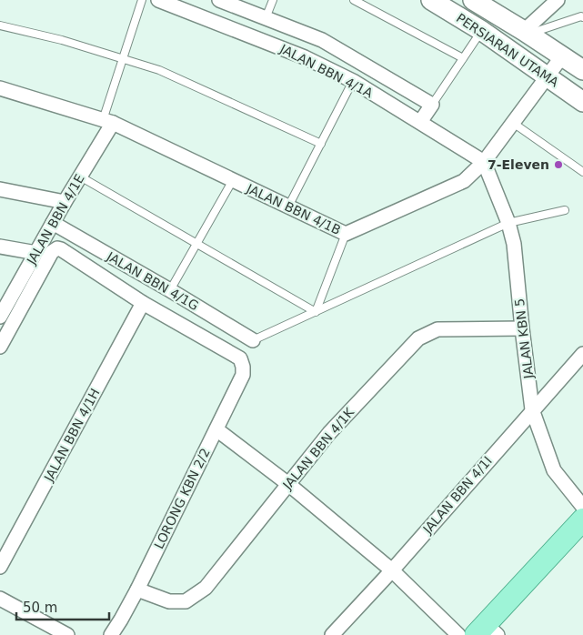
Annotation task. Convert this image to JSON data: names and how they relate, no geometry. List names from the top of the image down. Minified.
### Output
{"streets":{"main road":["PERSIARAN UTAMA"],"street":["JALAN BBN 4/1A","JALAN BBN 4/1B","JALAN BBN 4/1E","JALAN BBN 4/1G","JALAN KBN 5","JALAN BBN 4/1H","JALAN BBN 4/1K","JALAN BBN 4/1I","LORONG KBN 2/2"]},"crossings":[["PERSIARAN UTAMA","JALAN BBN 4/1B"],["JALAN BBN 4/1A","JALAN BBN 4/1B"],["JALAN BBN 4/1A","JALAN KBN 5"],["JALAN BBN 4/1B","JALAN BBN 4/1E"],["JALAN BBN 4/1B","JALAN KBN 5"],["JALAN BBN 4/1E","JALAN BBN 4/1G"],["JALAN KBN 5","JALAN BBN 4/1K"],["JALAN KBN 5","JALAN BBN 4/1I"],["JALAN BBN 4/1H","LORONG KBN 2/2"],["JALAN BBN 4/1K","LORONG KBN 2/2"]],"places":["7-Eleven"],"scale_bar":"50 m"}
